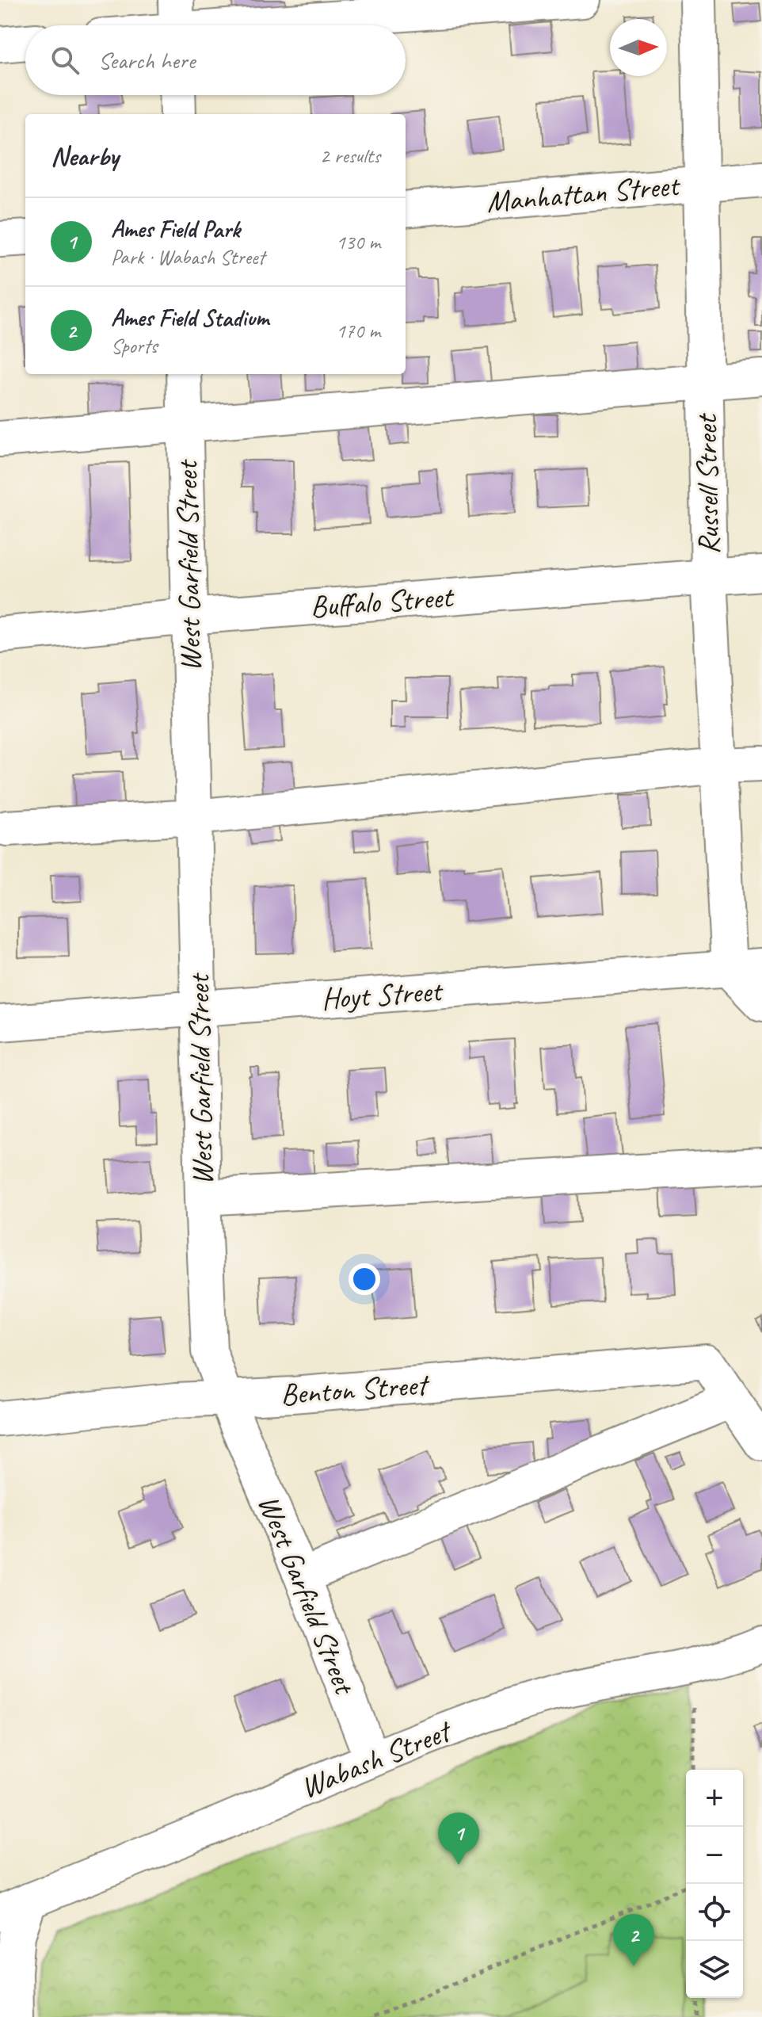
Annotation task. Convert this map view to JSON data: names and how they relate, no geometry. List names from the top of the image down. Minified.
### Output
{"streets":{"street":["Manhattan Street","Russell Street","West Garfield Street","Buffalo Street","Hoyt Street","Benton Street","Wabash Street"]},"crossings":[["Manhattan Street","Russell Street"],["Russell Street","Buffalo Street"],["Russell Street","Hoyt Street"],["West Garfield Street","Buffalo Street"],["West Garfield Street","Hoyt Street"],["West Garfield Street","Benton Street"],["West Garfield Street","Wabash Street"]],"north":"right","page":{"search":"Search here","heading":["Nearby","2 results"],"list":[{"mark":"1","name":"Ames Field Park","note":"Park · Wabash Street","value":"130 m"},{"mark":"2","name":"Ames Field Stadium","note":"Sports","value":"170 m"}],"map_buttons":["+","−"],"pins":["1","2"]}}
